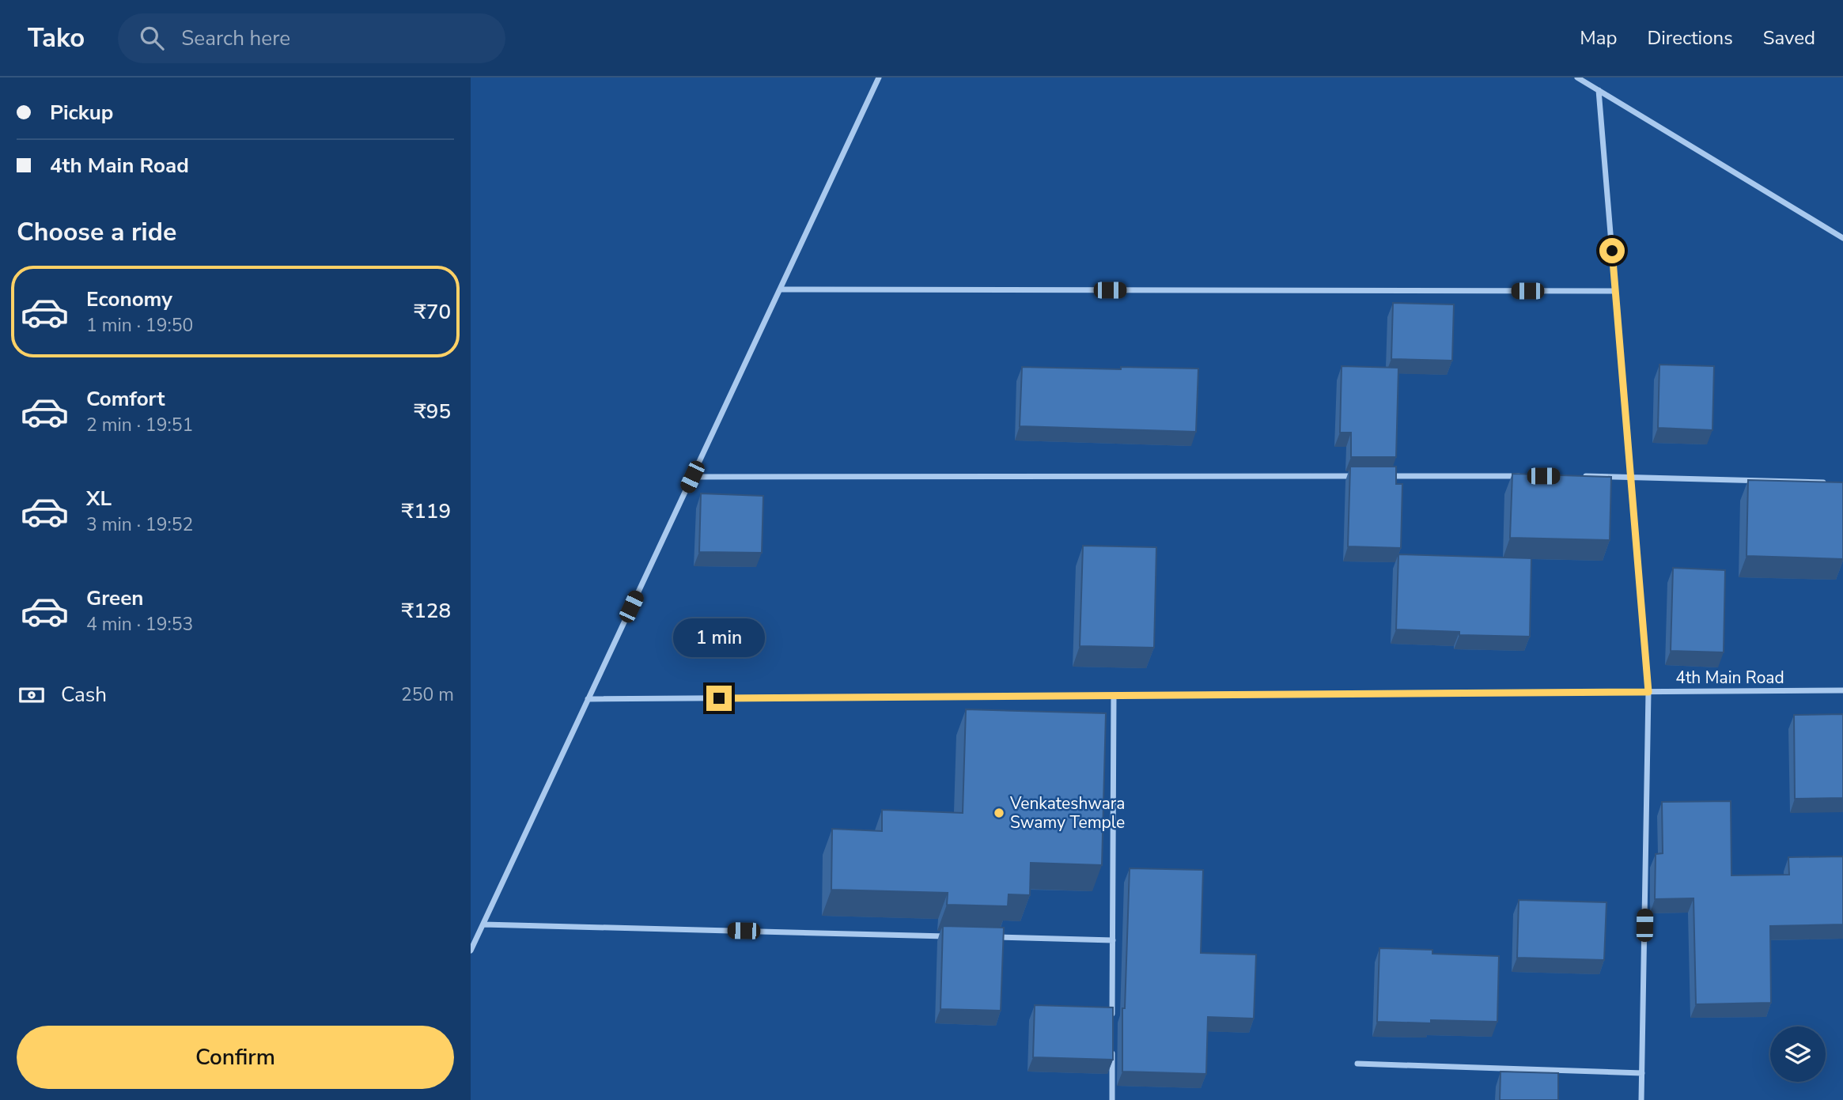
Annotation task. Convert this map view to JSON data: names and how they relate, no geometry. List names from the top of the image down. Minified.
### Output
{"streets":{"street":["4th Main Road"]},"places":["Venkateshwara Swamy Temple"],"page":{"header":"Tako","search":"Search here","nav":["Map","Directions","Saved"],"banner":["Pickup","4th Main Road"],"heading":"Choose a ride","list":[{"name":"Economy","note":"1 min · 19:50","value":"₹70"},{"name":"Comfort","note":"2 min · 19:51","value":"₹95"},{"name":"XL","note":"3 min · 19:52","value":"₹119"},{"name":"Green","note":"4 min · 19:53","value":"₹128"}],"bubble":"1 min","pay":["Cash","250 m"],"buttons":"Confirm"}}
